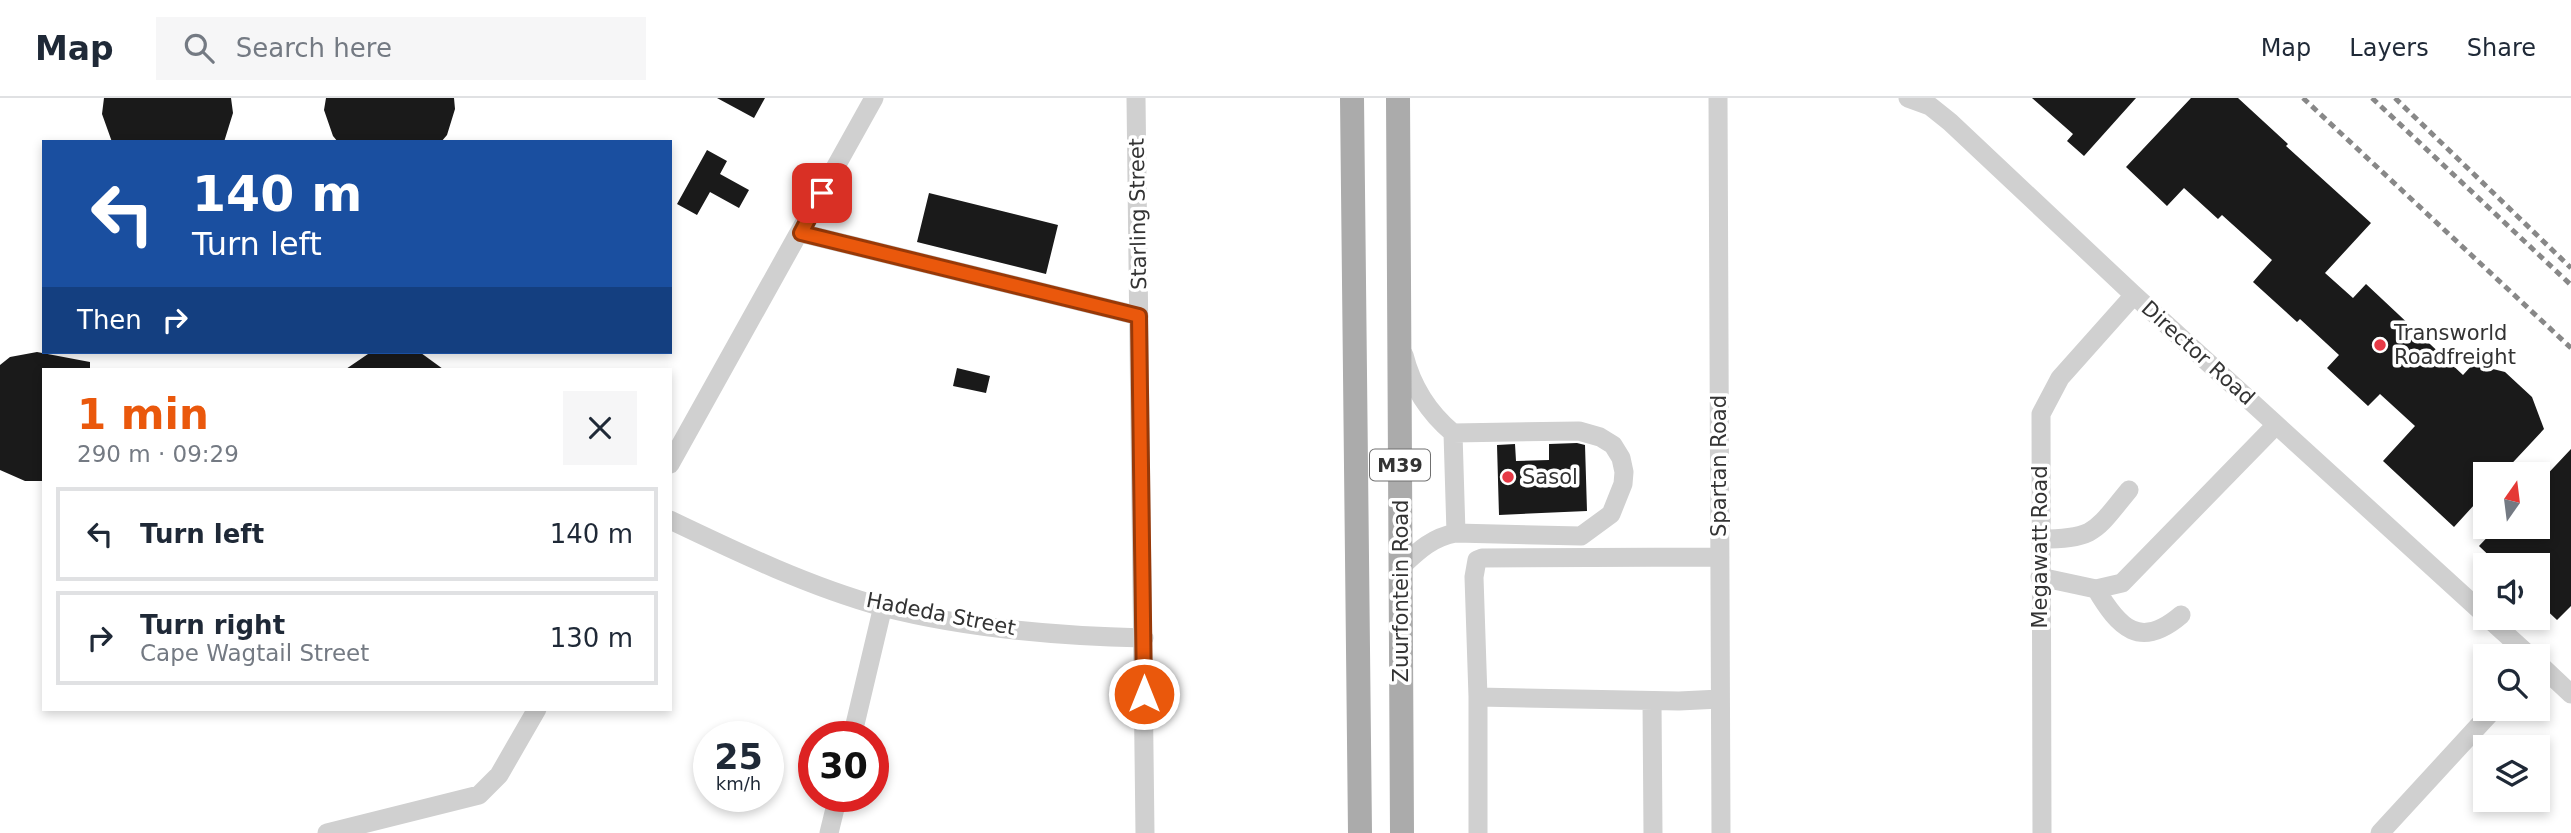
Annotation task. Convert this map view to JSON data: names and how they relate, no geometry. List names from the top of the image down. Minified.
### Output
{"streets":{"main road":["M39","Zuurfontein Road"],"street":["Starling Street","Director Road","Spartan Road","Megawatt Road","Hadeda Street"]},"crossings":[["Starling Street","Hadeda Street"],["Director Road","Megawatt Road"]],"places":["Transworld Roadfreight","Sasol"],"north":"top","page":{"header":"Map","search":"Search here","nav":["Map","Layers","Share"],"turn":["140 m","Turn left"],"then":"Then","heading":["1 min","290 m · 09:29"],"list":[{"name":"Turn left","value":"140 m"},{"name":"Turn right","note":"Cape Wagtail Street","value":"130 m"}],"speed":"25 km/h","limit":"30"}}
